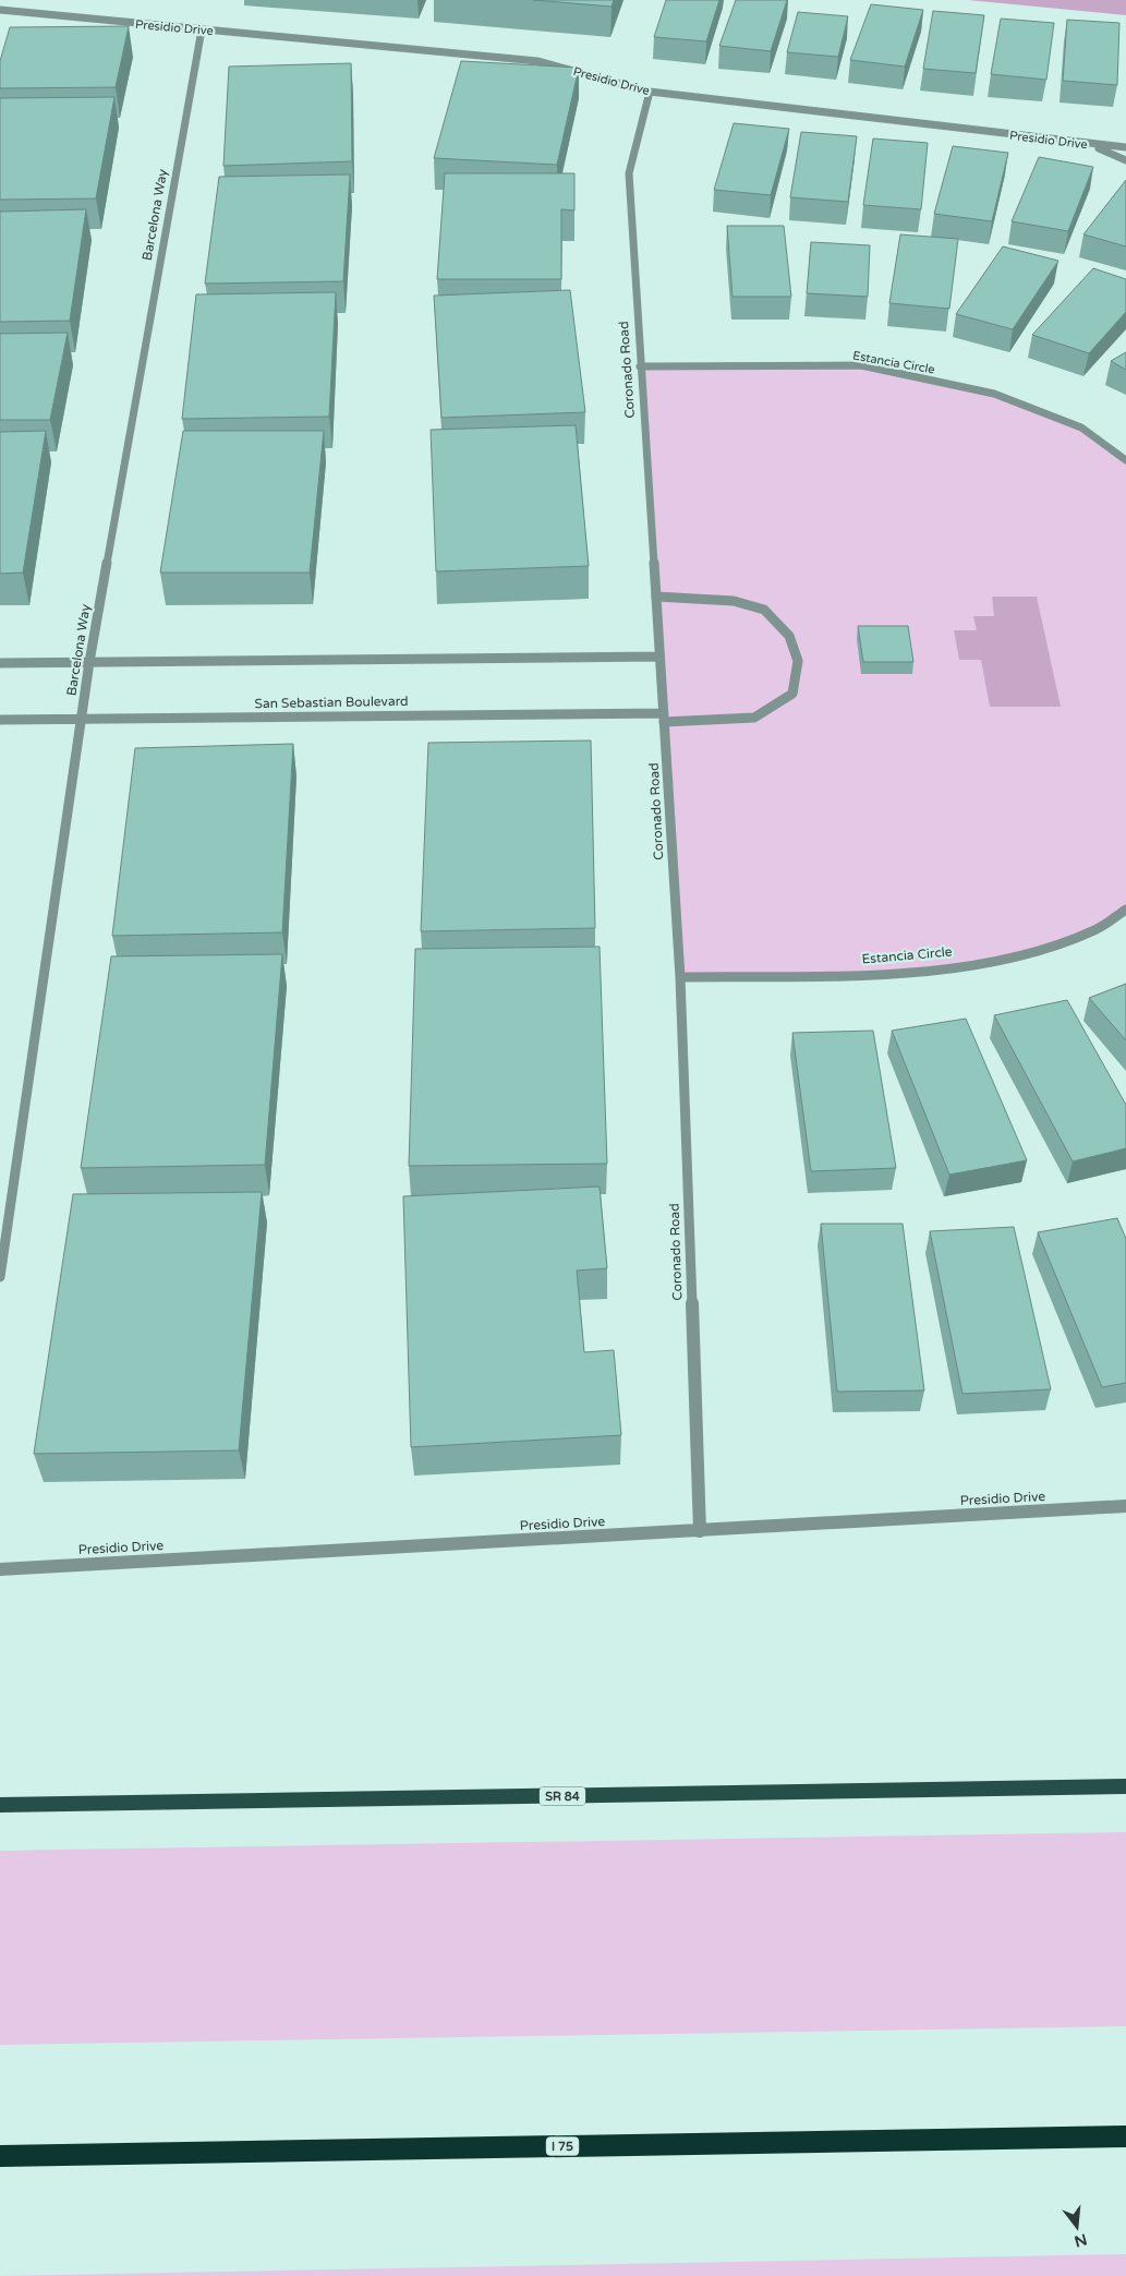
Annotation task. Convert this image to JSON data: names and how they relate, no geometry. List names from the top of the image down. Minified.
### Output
{"streets":{"highway":["I 75"],"main road":["SR 84"],"street":["Presidio Drive","Barcelona Way","Estancia Circle","Coronado Road","San Sebastian Boulevard"]},"crossings":[["Presidio Drive","Barcelona Way"],["Presidio Drive","Coronado Road"],["Barcelona Way","San Sebastian Boulevard"],["Estancia Circle","Coronado Road"],["Coronado Road","San Sebastian Boulevard"]],"north":"bottom"}
